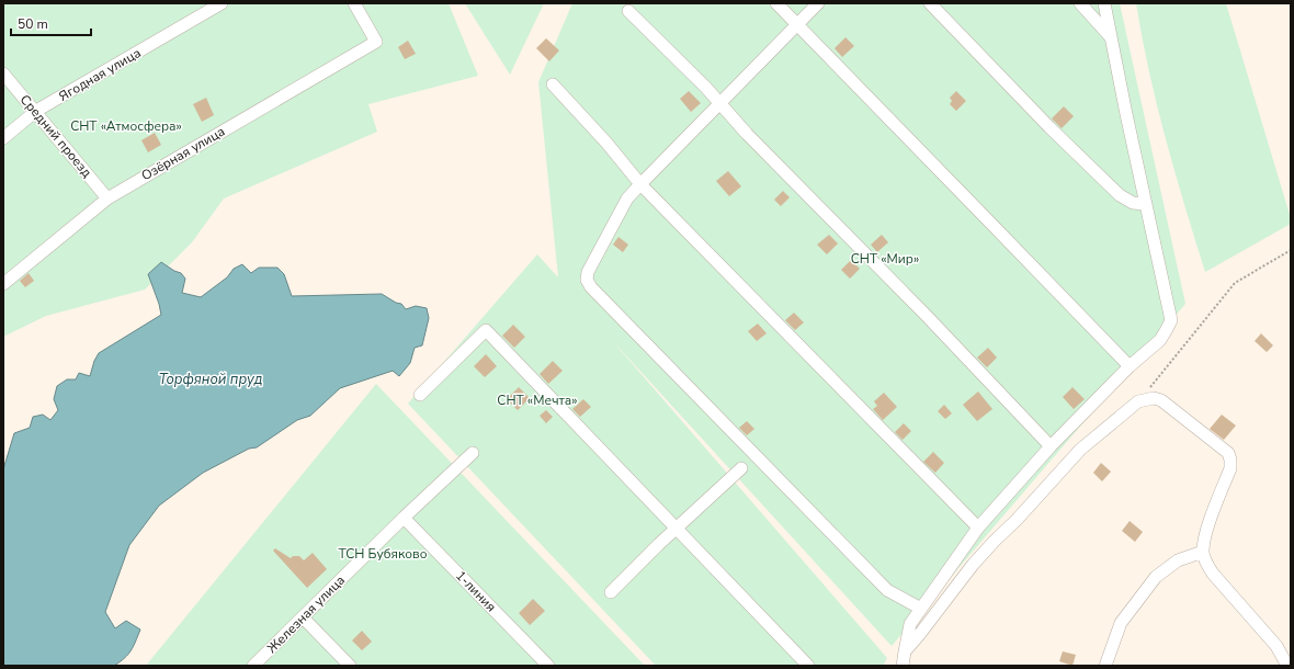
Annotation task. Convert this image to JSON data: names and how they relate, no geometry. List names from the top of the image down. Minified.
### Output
{"streets":{"street":["Ягодная улица","Средний проезд","Озёрная улица","1-линия","Железная улица"]},"crossings":[["Ягодная улица","Средний проезд"],["Средний проезд","Озёрная улица"],["1-линия","Железная улица"]],"water":["Торфяной пруд"],"parks":["СНТ «Атмосфера»","СНТ «Мир»","СНТ «Мечта»","ТСН Бубяково"],"scale_bar":"50 m"}
